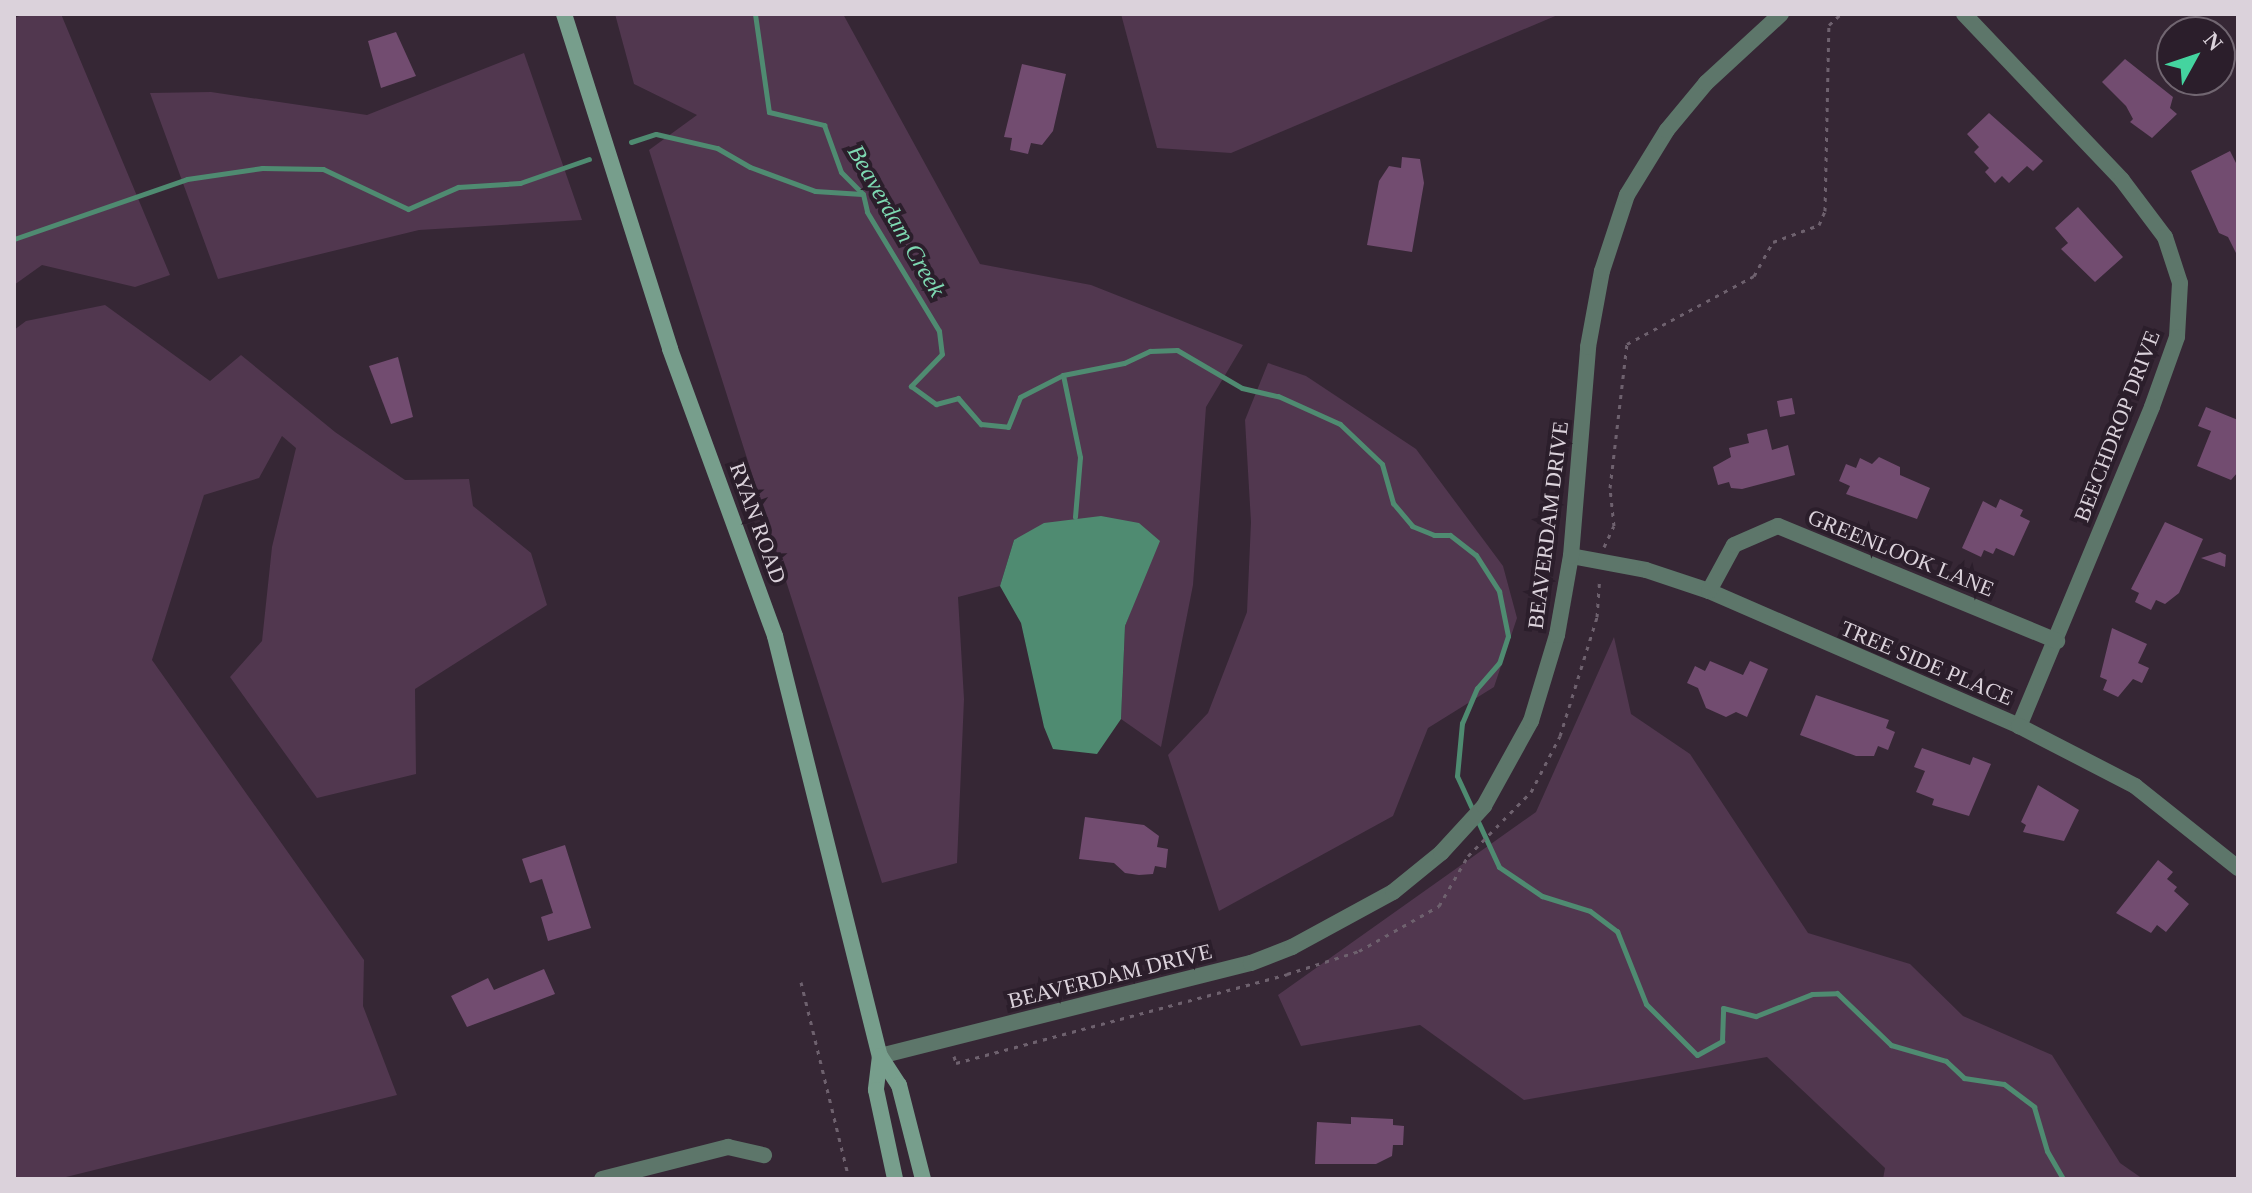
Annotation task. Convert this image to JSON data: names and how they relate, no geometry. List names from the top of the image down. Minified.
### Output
{"streets":{"main road":["RYAN ROAD"],"street":["BEECHDROP DRIVE","BEAVERDAM DRIVE","GREENLOOK LANE","TREE SIDE PLACE"]},"crossings":[["BEECHDROP DRIVE","GREENLOOK LANE"],["BEECHDROP DRIVE","TREE SIDE PLACE"],["RYAN ROAD","BEAVERDAM DRIVE"],["BEAVERDAM DRIVE","TREE SIDE PLACE"],["GREENLOOK LANE","TREE SIDE PLACE"]],"water":["Beaverdam Creek"],"north":"top right"}
